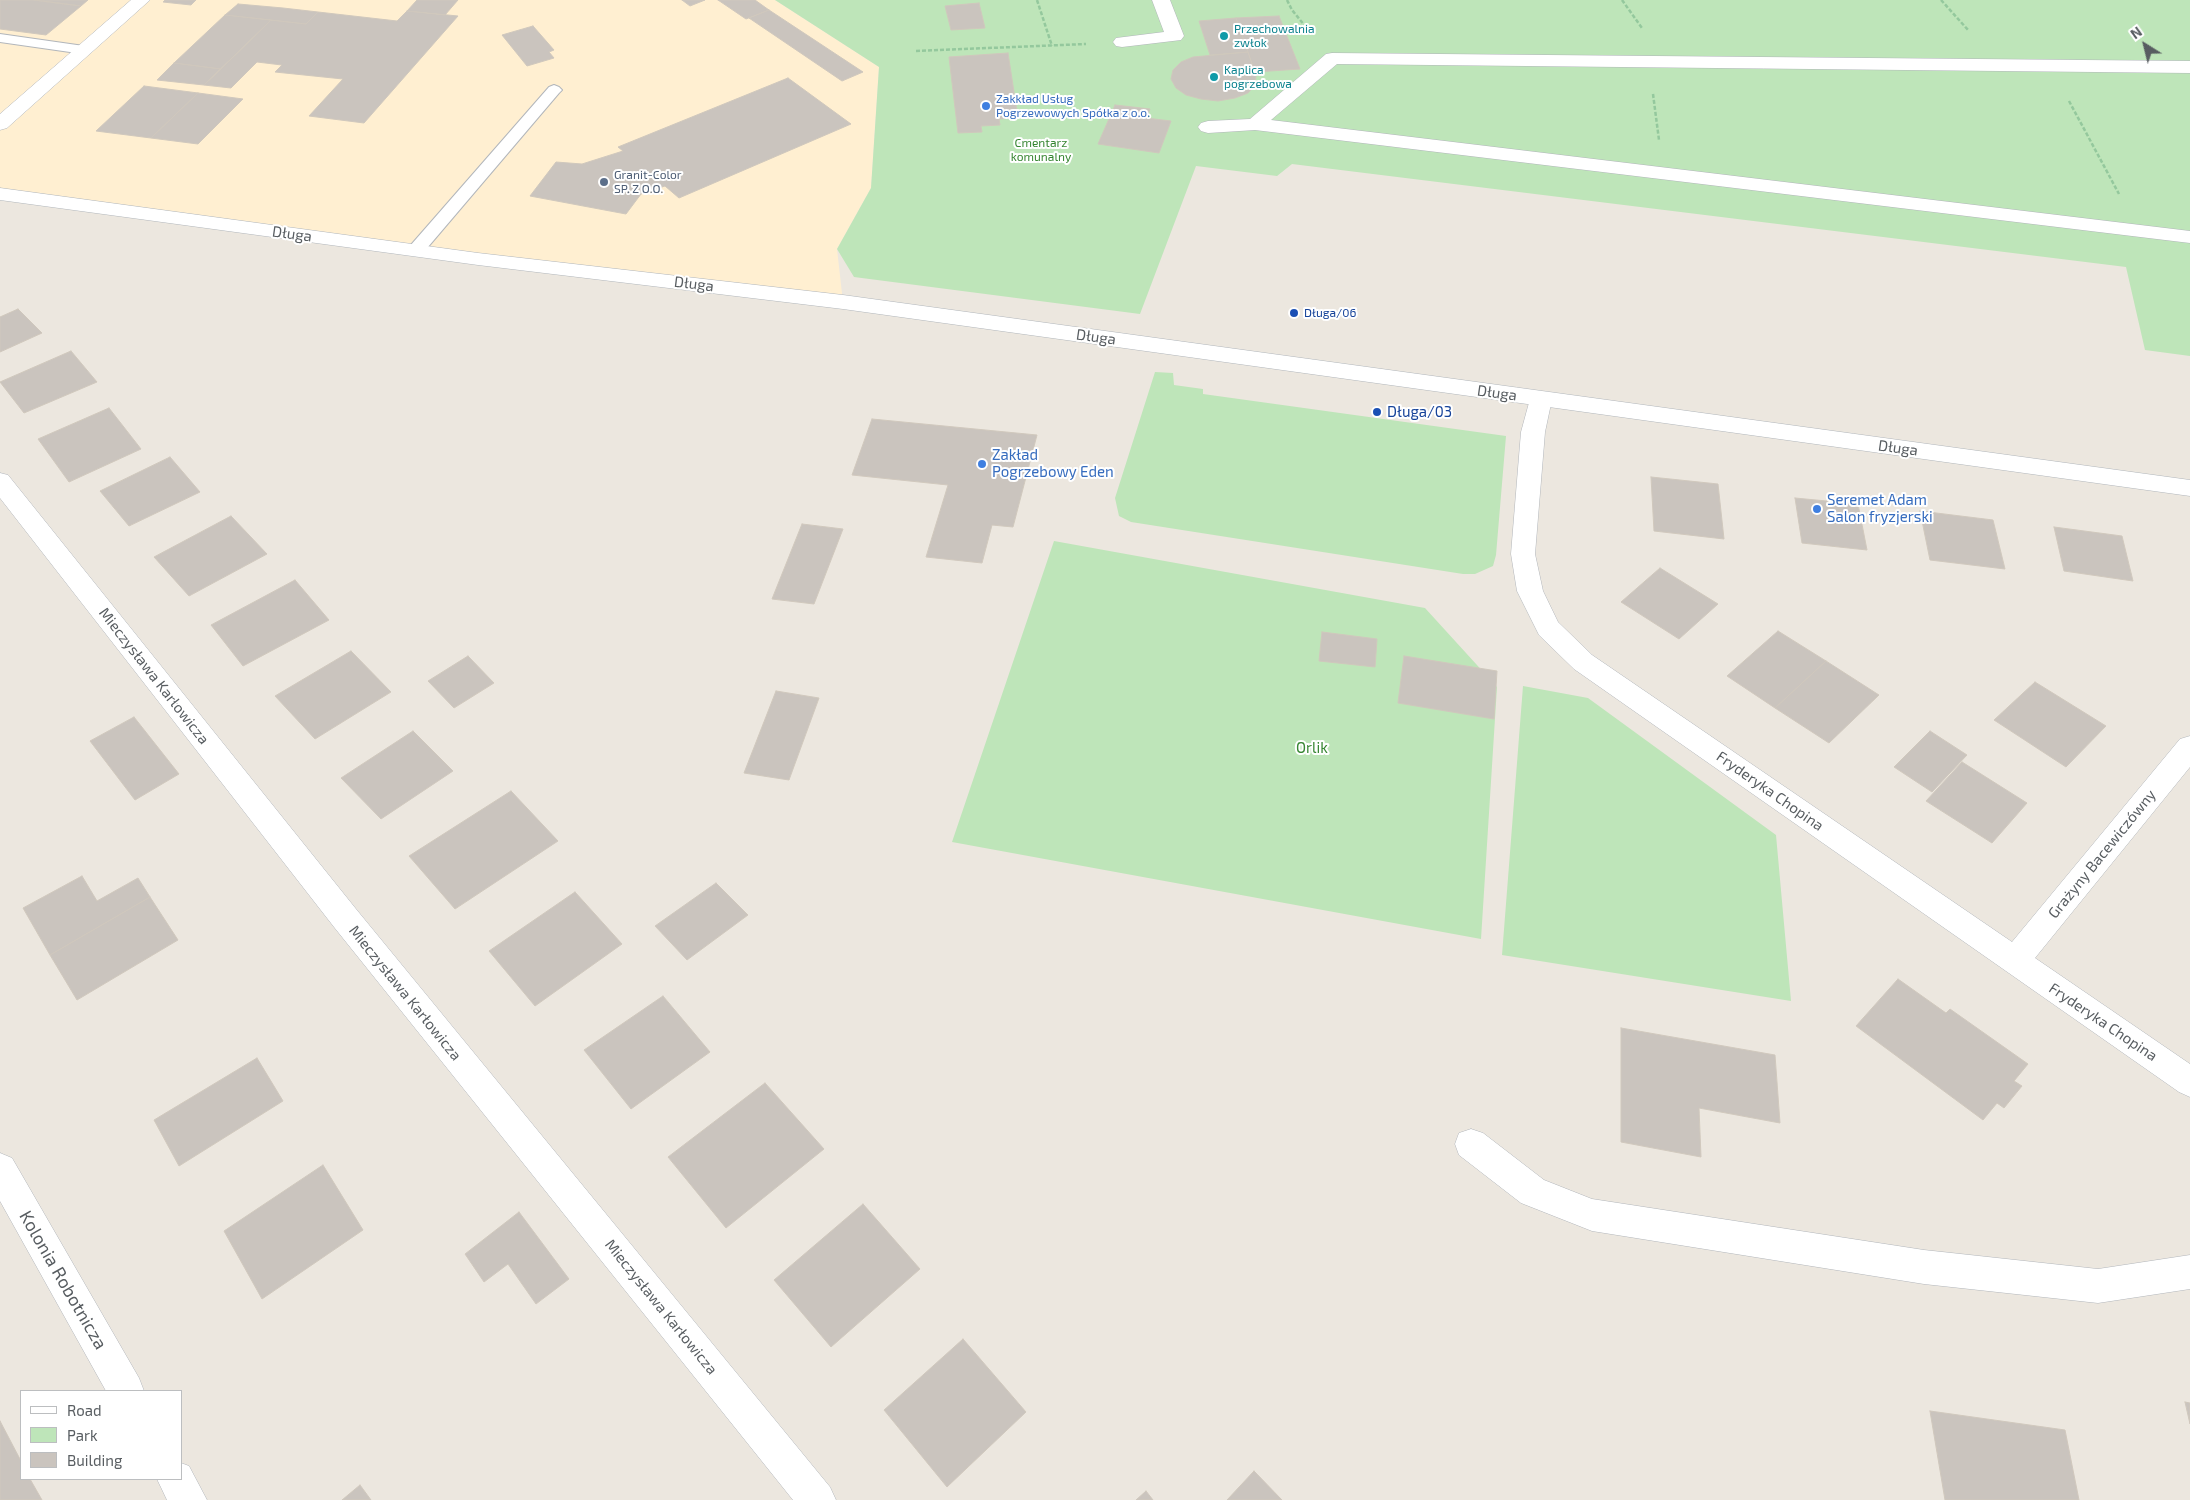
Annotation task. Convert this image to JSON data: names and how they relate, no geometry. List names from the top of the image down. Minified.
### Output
{"streets":{"street":["Długa","Mieczysława Karłowicza","Fryderyka Chopina","Grażyny Bacewiczówny","Kolonia Robotnicza"]},"crossings":[["Długa","Fryderyka Chopina"],["Fryderyka Chopina","Grażyny Bacewiczówny"]],"parks":["Cmentarz komunalny","Orlik"],"places":["Przechowalnia zwłok","Kaplica pogrzebowa","Zakkład Usług Pogrzewowych Spółka z o.o.","Granit-Color SP. Z O.O.","Długa/06","Długa/03","Zakład Pogrzebowy Eden","Seremet Adam Salon fryzjerski"],"legend":["Road","Park","Building"],"north":"top left"}
